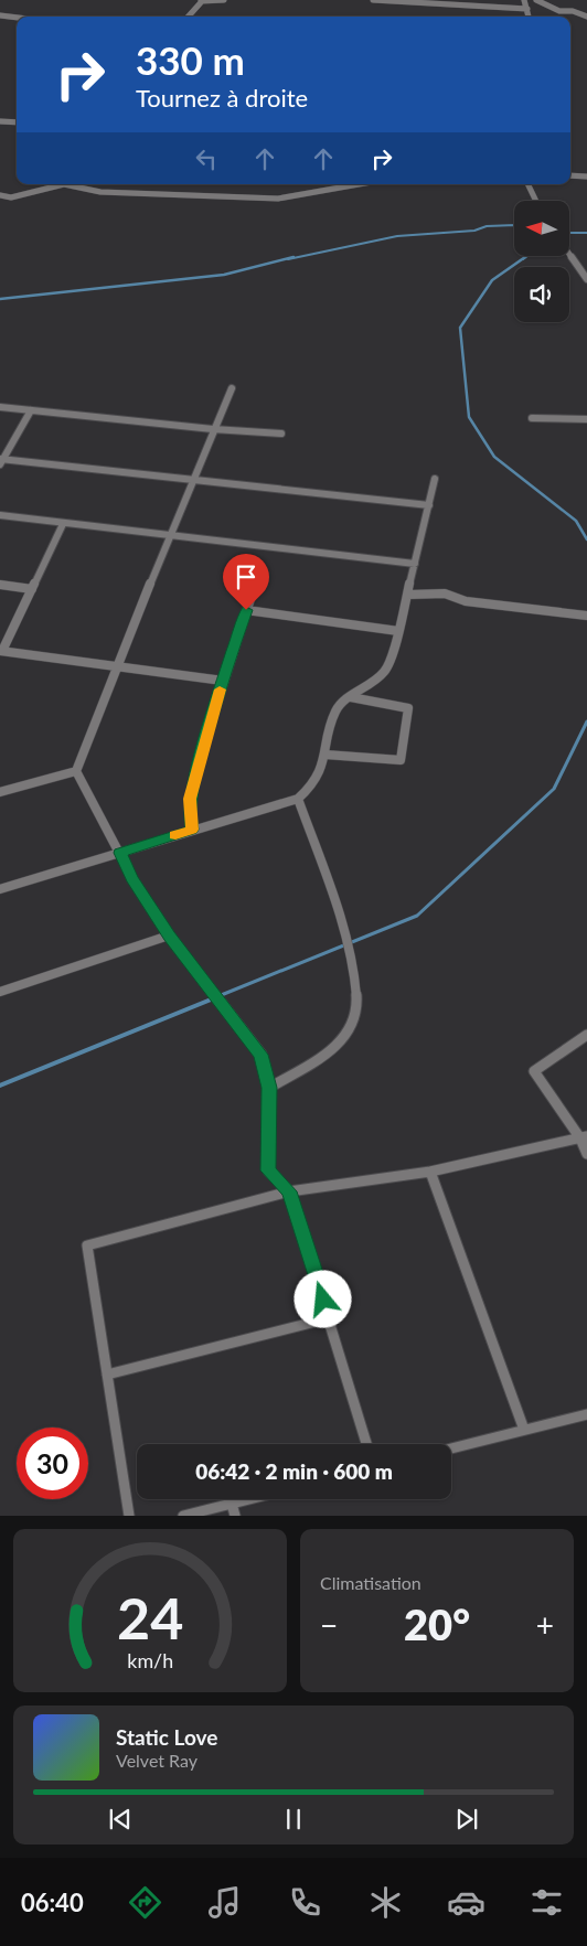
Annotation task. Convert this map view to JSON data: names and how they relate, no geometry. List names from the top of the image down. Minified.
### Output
{"north":"left","page":{"turn":["330 m","Tournez à droite"],"limit":"30","trip":"06:42 · 2 min · 600 m","tile":"Climatisation","heat":["−","20°","+"],"song":["Static Love","Velvet Ray"],"tabs":"06:40","gauge":["24","km/h"]}}
